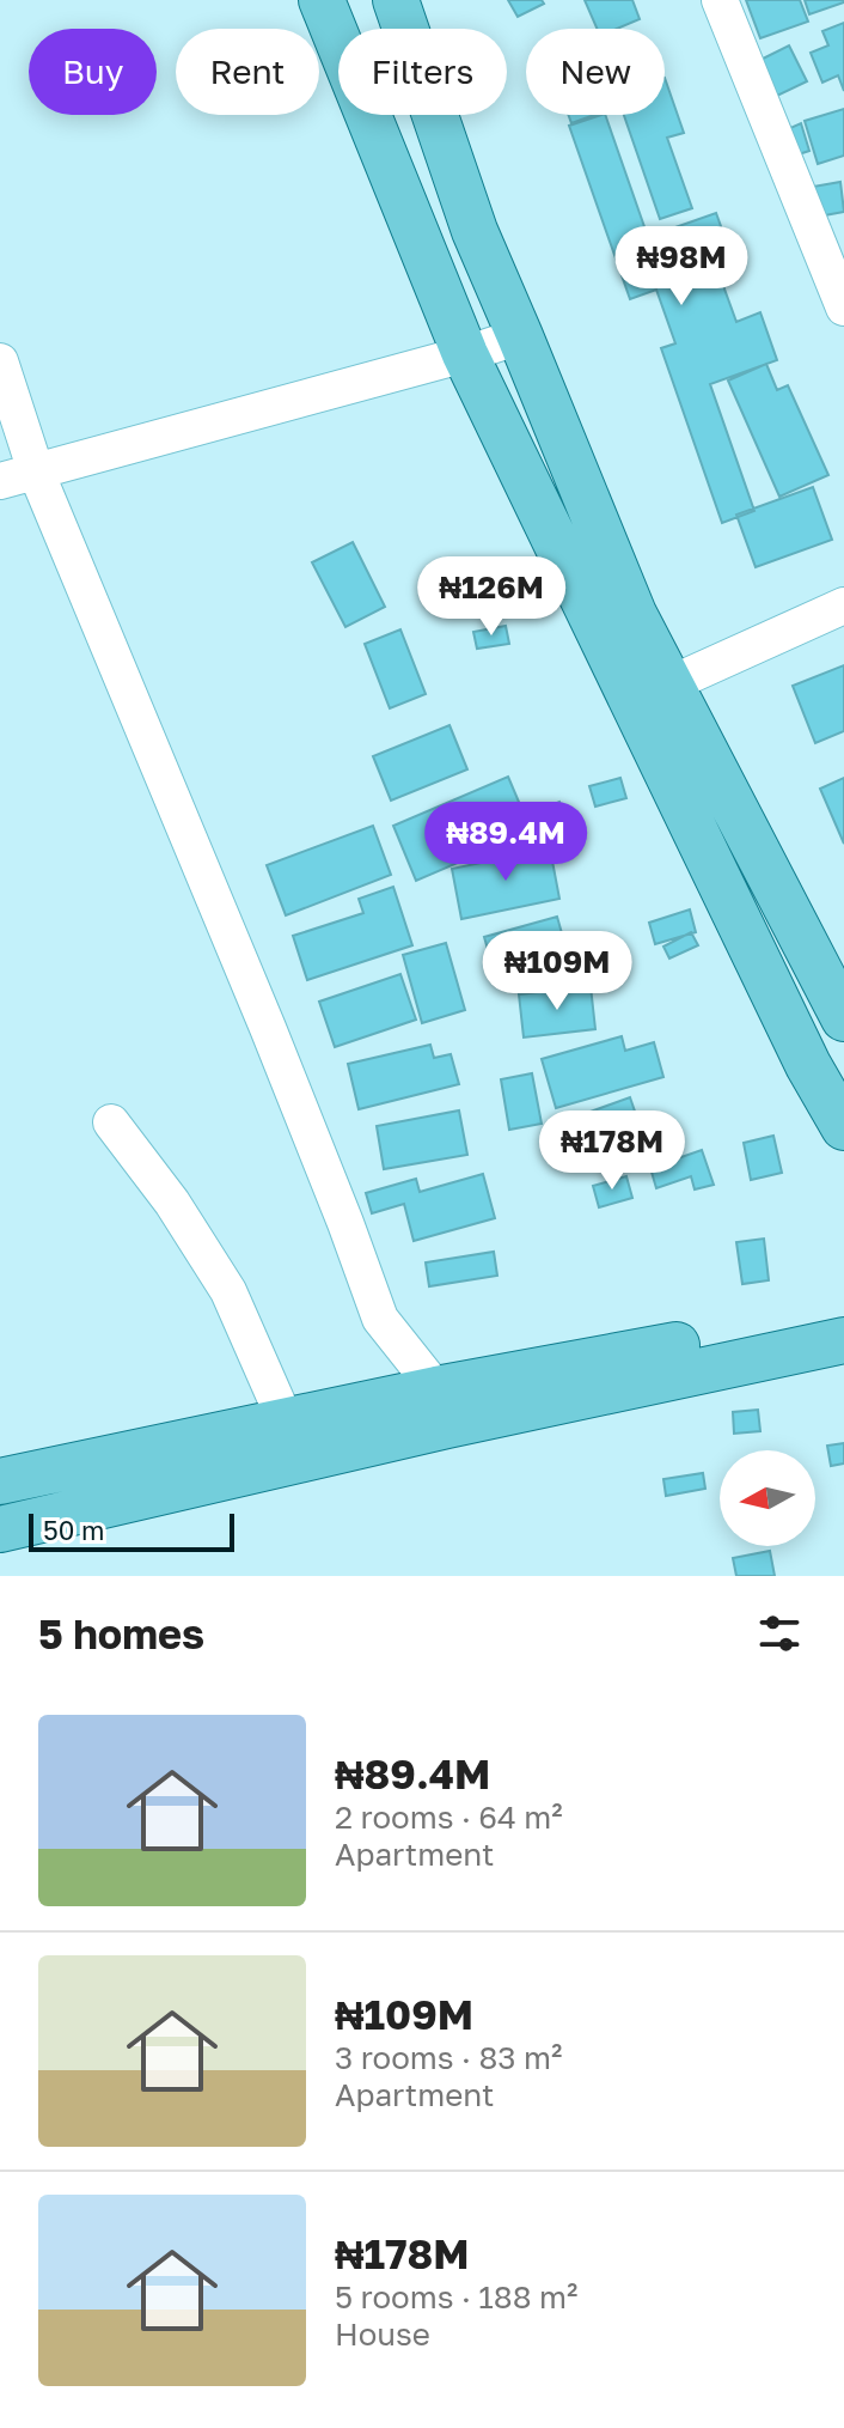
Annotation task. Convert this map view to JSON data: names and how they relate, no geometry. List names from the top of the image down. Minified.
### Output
{"scale_bar":"50 m","north":"left","page":{"chip":["Buy","Rent","Filters","New"],"price":["₦98M","₦126M","₦89.4M","₦109M","₦178M"],"scale":"50 m","heading":"5 homes","list":[{"name":"₦89.4M","note":"2 rooms · 64 m² · Apartment"},{"name":"₦109M","note":"3 rooms · 83 m² · Apartment"},{"name":"₦178M","note":"5 rooms · 188 m² · House"}]}}
